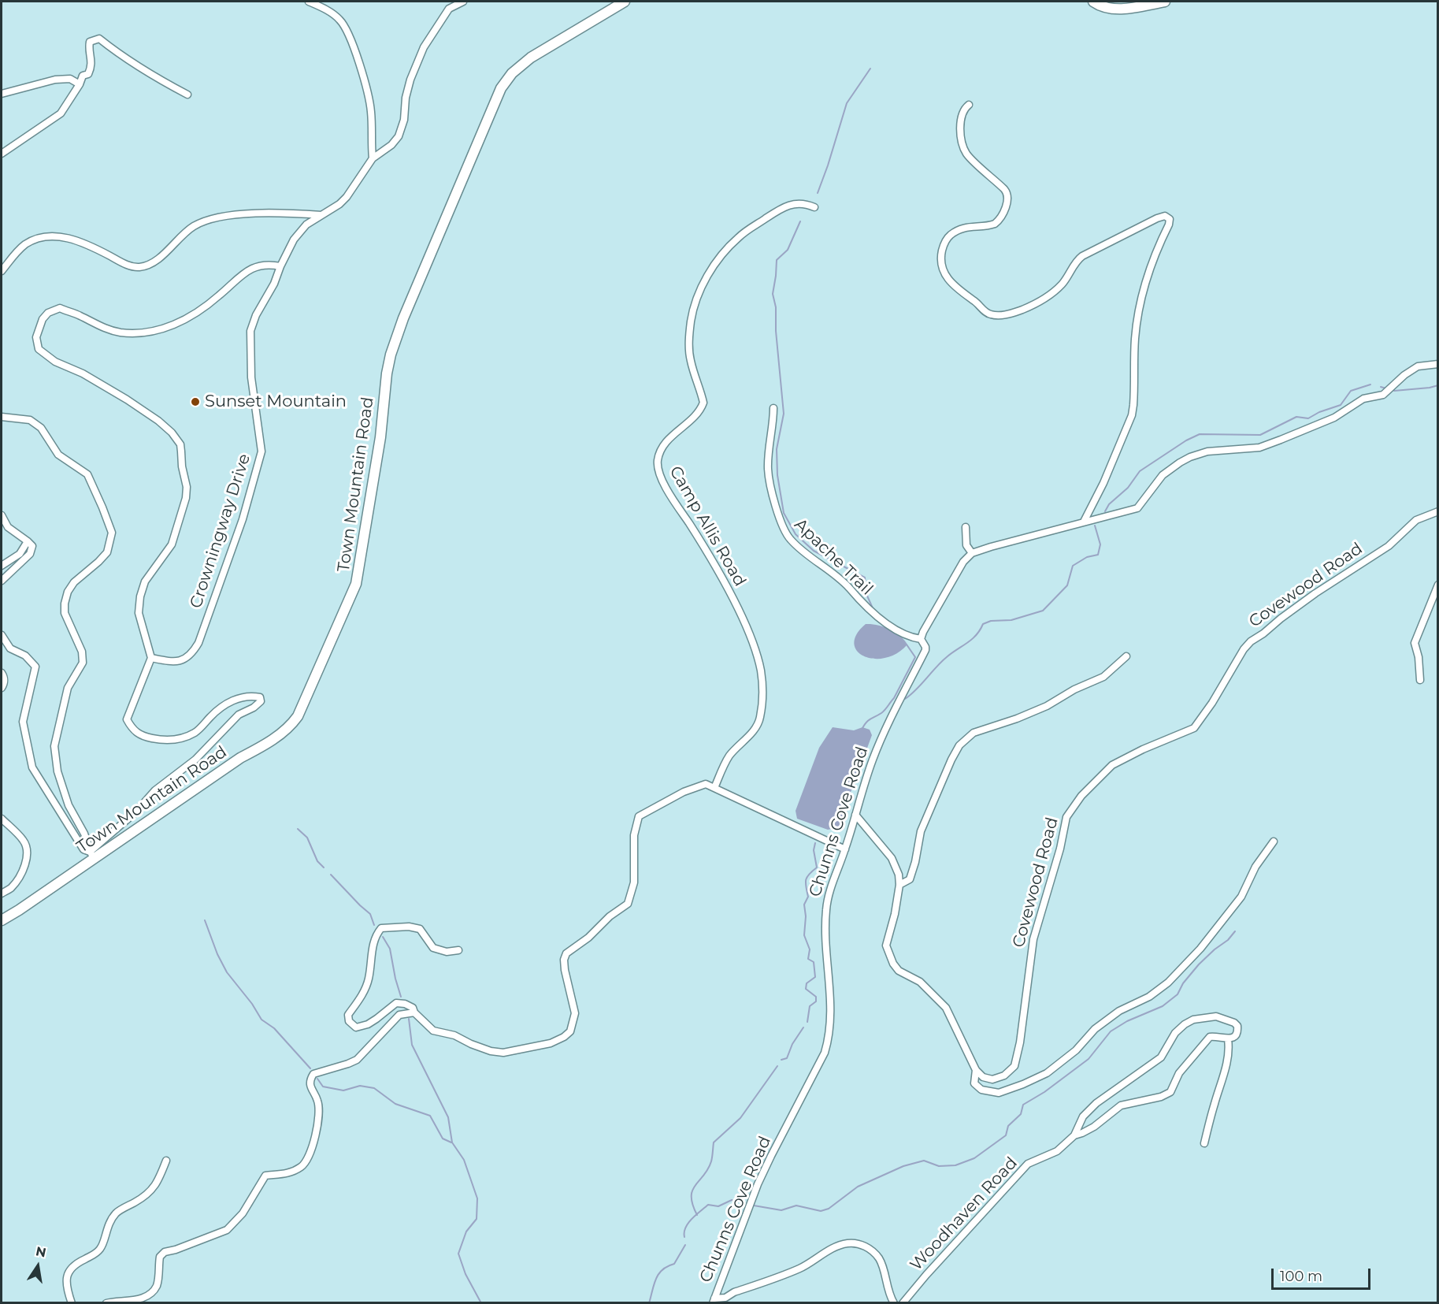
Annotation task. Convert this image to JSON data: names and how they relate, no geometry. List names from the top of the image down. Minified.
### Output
{"streets":{"main road":["Town Mountain Road"],"street":["Camp Allis Road","Crowningway Drive","Apache Trail","Covewood Road","Chunns Cove Road","Woodhaven Road"]},"crossings":[["Apache Trail","Chunns Cove Road"]],"places":["Sunset Mountain"],"scale_bar":"100 m","north":"top"}
